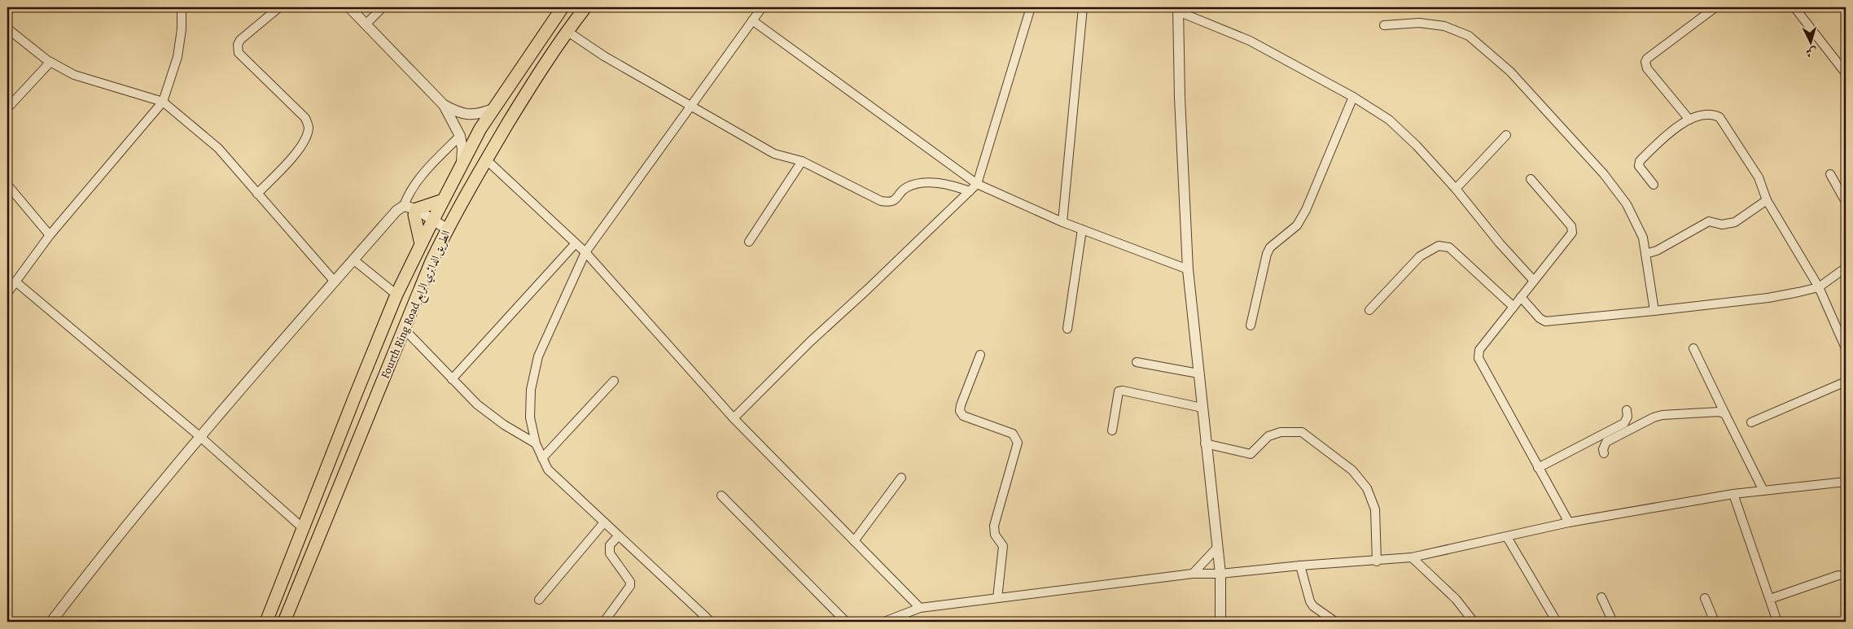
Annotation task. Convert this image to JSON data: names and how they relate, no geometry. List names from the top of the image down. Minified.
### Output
{"streets":{"main road":["Fourth Ring Road الطريق الدائري الرابع"]},"north":"bottom"}
